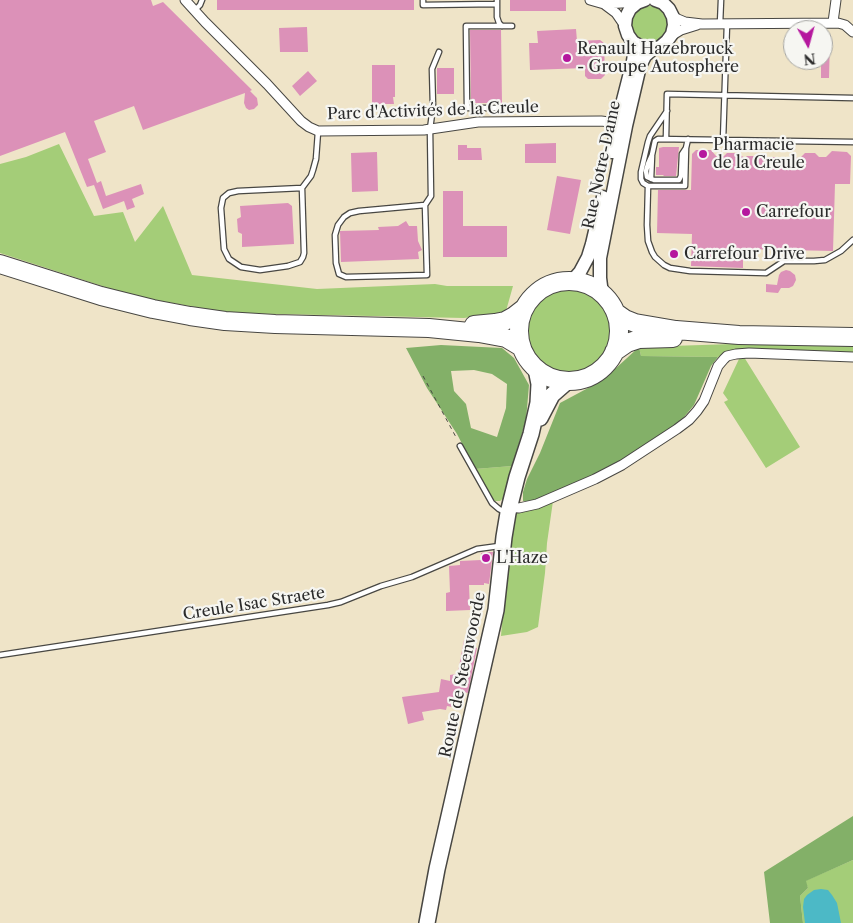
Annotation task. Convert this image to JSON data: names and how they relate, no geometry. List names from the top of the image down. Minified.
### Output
{"streets":{"main road":["Rue Notre-Dame","Route de Steenvoorde"],"street":["Parc d'Activités de la Creule"],"lane":["Creule Isac Straete"]},"crossings":[["Parc d'Activités de la Creule","Rue Notre-Dame"],["Rue Notre-Dame","Route de Steenvoorde"],["Creule Isac Straete","Route de Steenvoorde"]],"places":["Renault Hazebrouck - Groupe Autosphere","Pharmacie de la Creule","Carrefour","Carrefour Drive","L'Haze"],"north":"bottom"}
